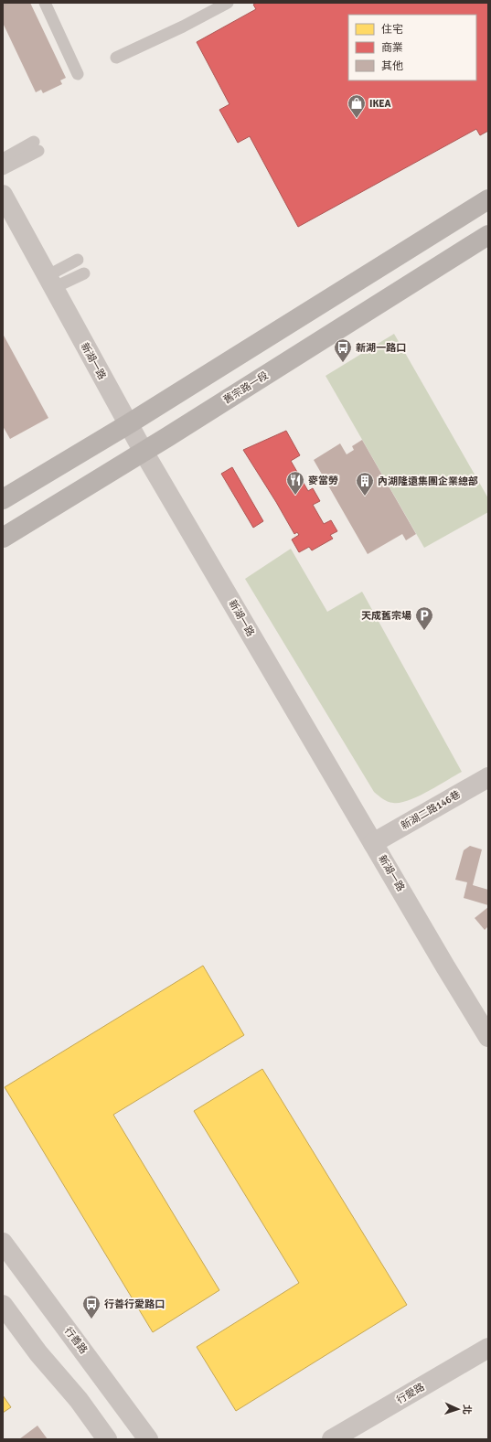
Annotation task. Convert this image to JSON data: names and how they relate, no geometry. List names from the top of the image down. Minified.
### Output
{"streets":{"main road":["舊宗路一段"],"street":["新湖一路","新湖二路146巷","行善路","行愛路"]},"crossings":[["新湖一路","舊宗路一段"],["新湖一路","新湖二路146巷"]],"places":{"shop":["IKEA"],"bus stop":["新湖一路口","行善行愛路口"],"restaurant":["麥當勞"],"building":["內湖隆遠集團企業總部"],"parking":["天成舊宗場"]},"legend":["住宅","商業","其他"],"north":"right"}
